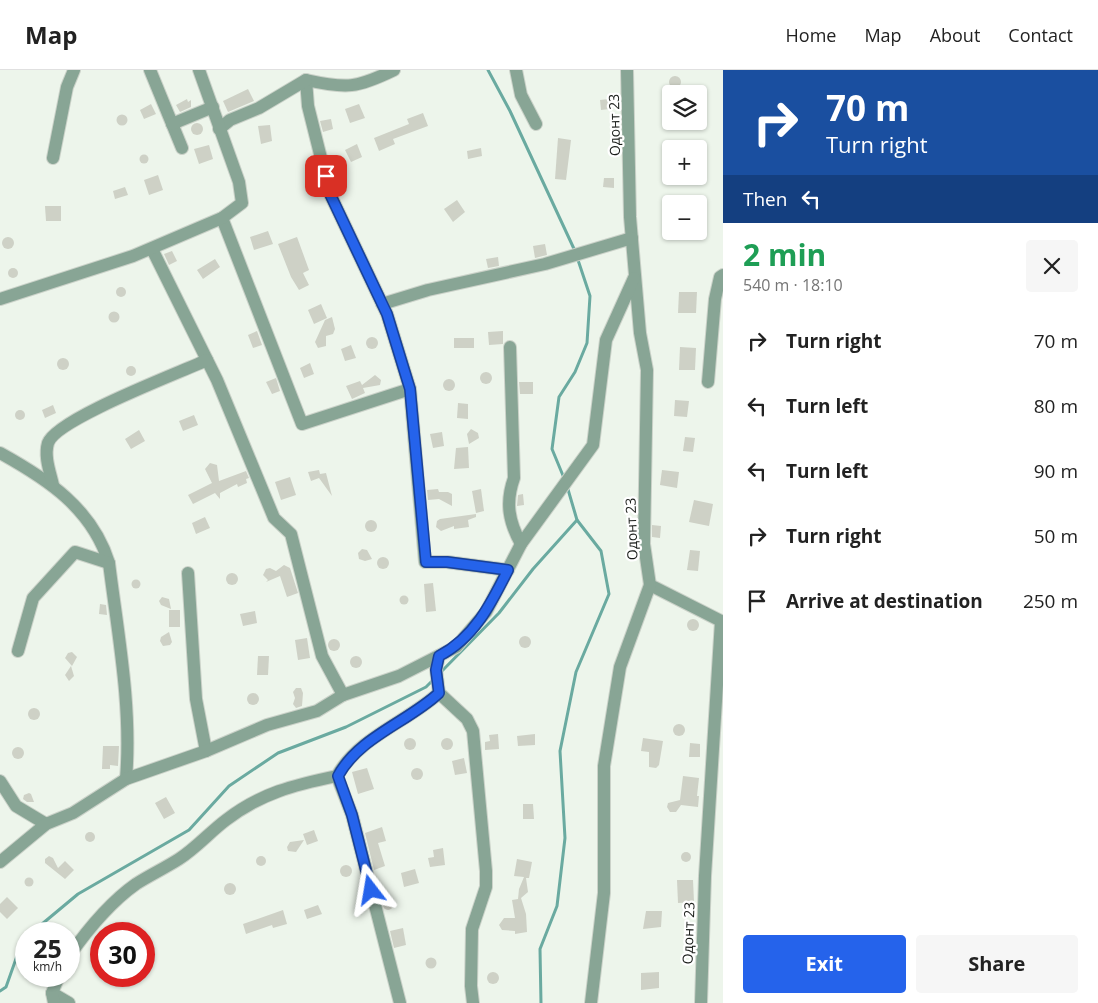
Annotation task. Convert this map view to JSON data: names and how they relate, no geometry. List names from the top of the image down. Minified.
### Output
{"streets":{"street":["Одонт 23"]},"page":{"header":"Map","nav":["Home","Map","About","Contact"],"turn":["70 m","Turn right"],"map_buttons":["+","−"],"then":"Then","heading":["2 min","540 m · 18:10"],"list":[{"name":"Turn right","value":"70 m"},{"name":"Turn left","value":"80 m"},{"name":"Turn left","value":"90 m"},{"name":"Turn right","value":"50 m"},{"name":"Arrive at destination","value":"250 m"}],"speed":"25 km/h","limit":"30","buttons":["Exit","Share"]}}
